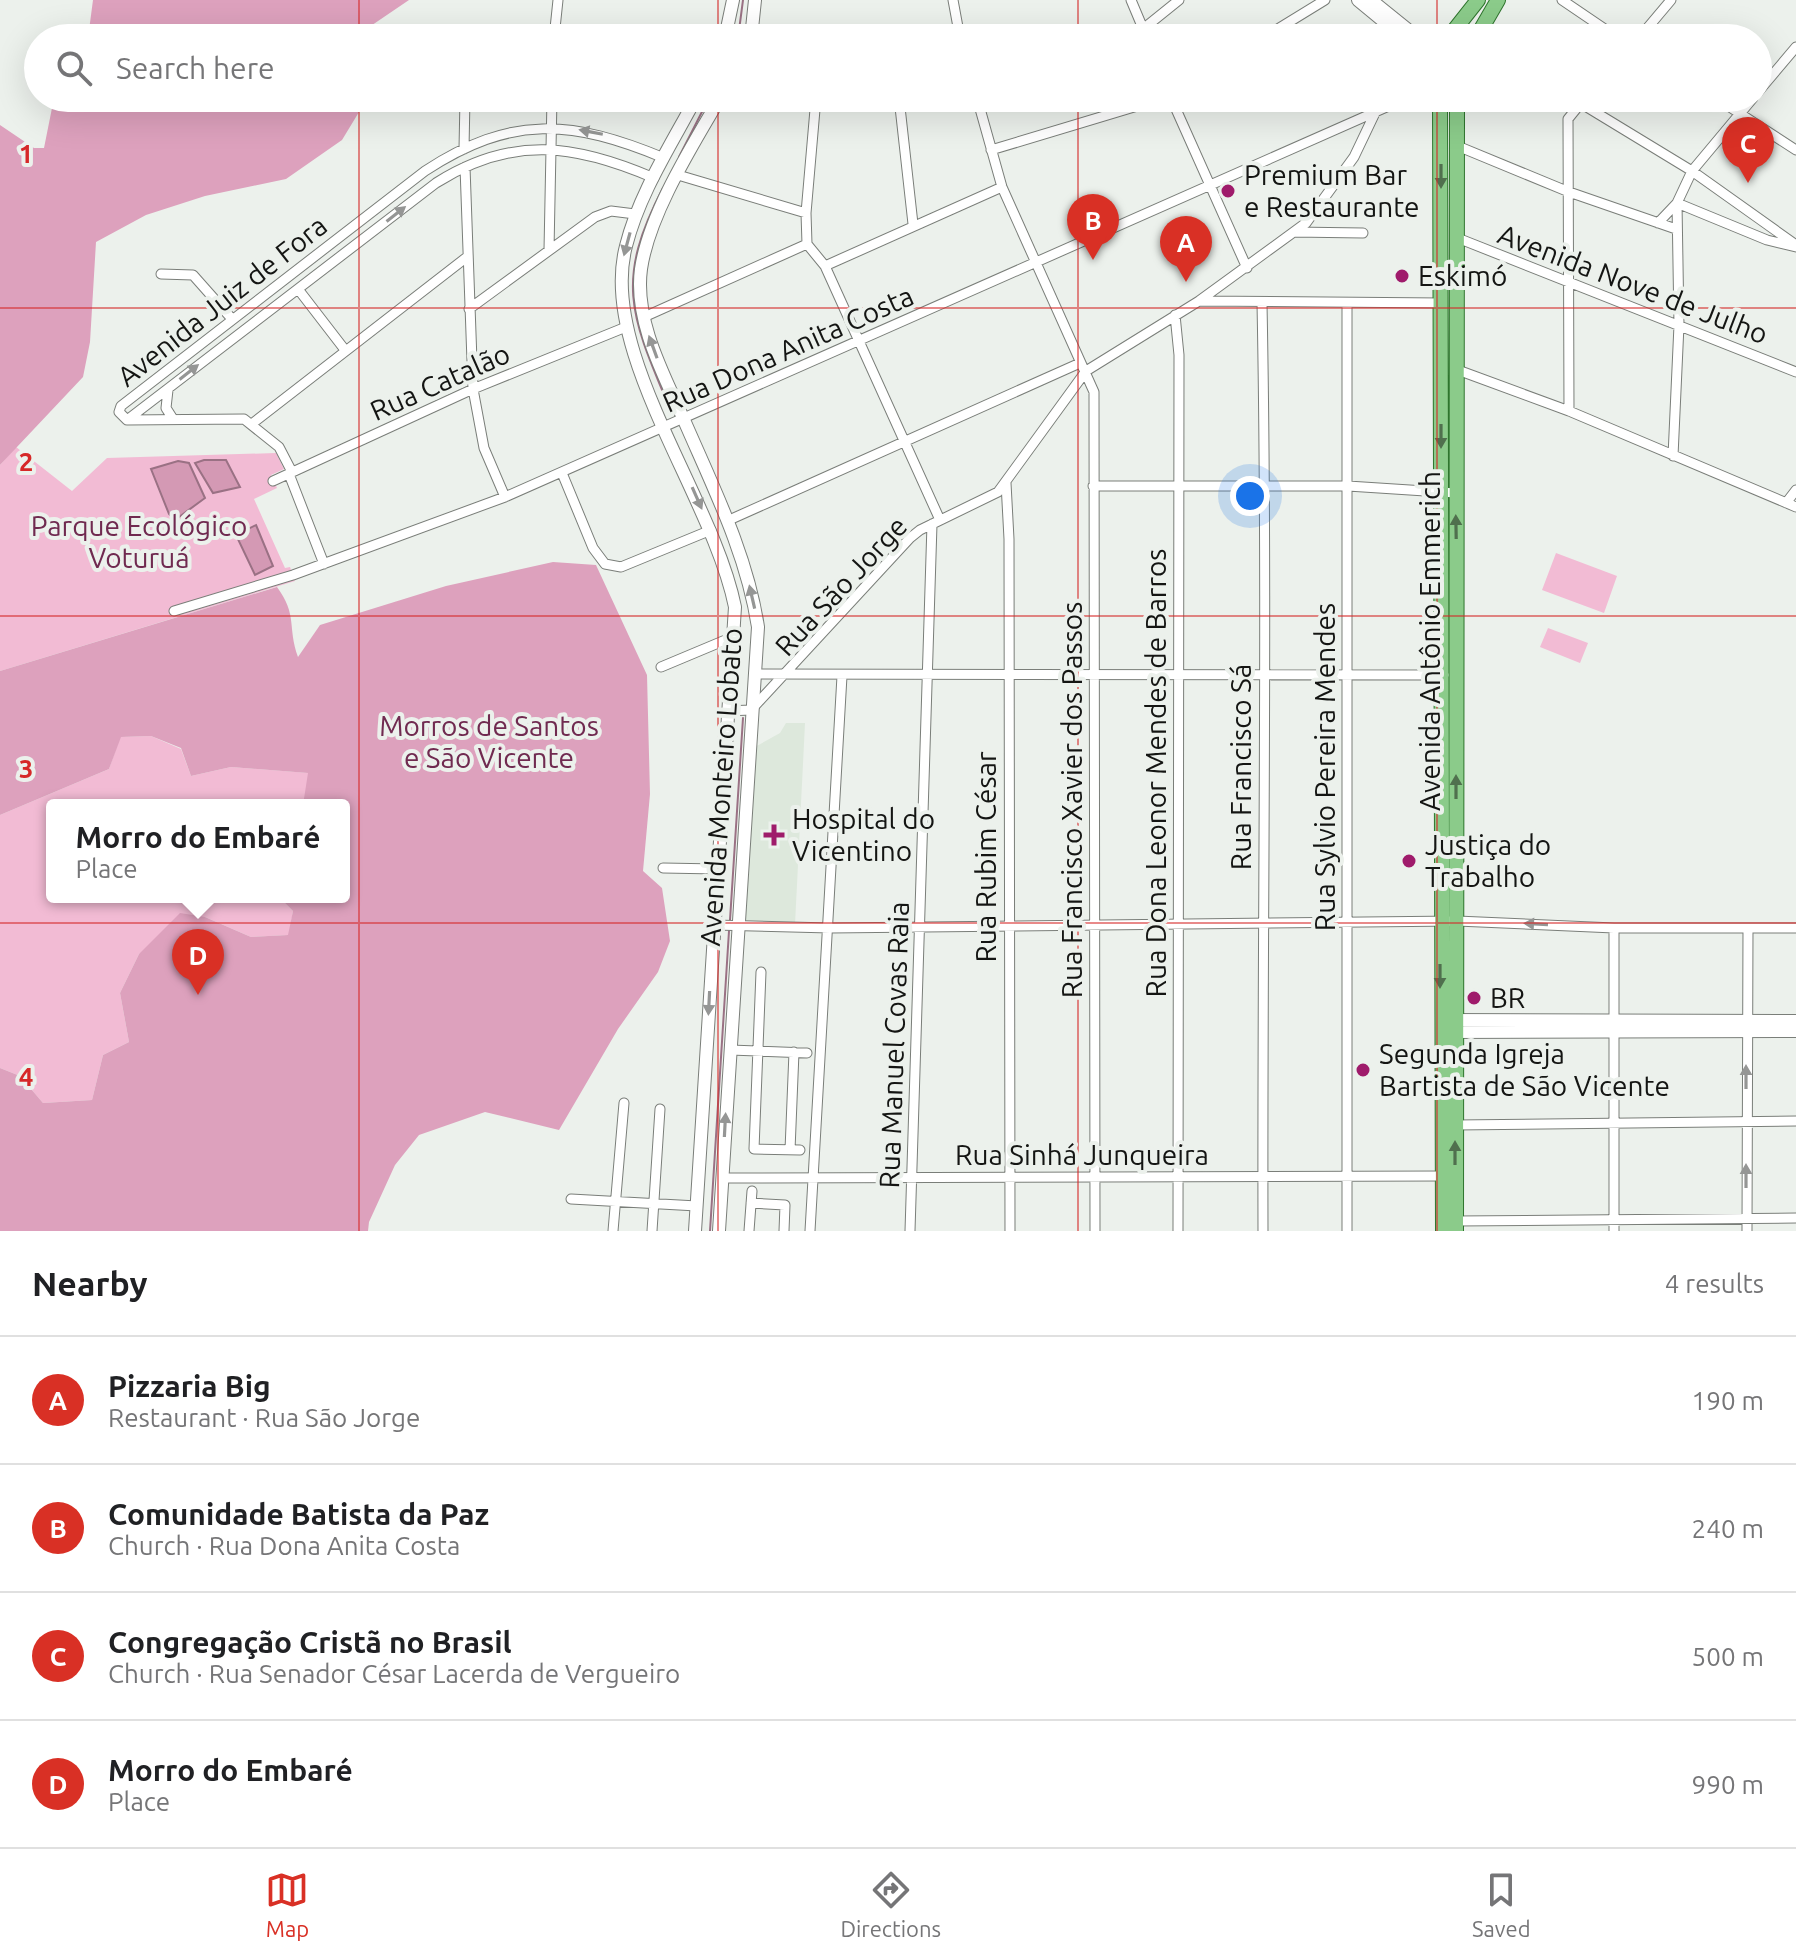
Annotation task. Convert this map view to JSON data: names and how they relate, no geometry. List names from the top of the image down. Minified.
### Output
{"streets":{"main road":["Avenida Antônio Emmerich"],"street":["Avenida Nove de Julho","Avenida Juiz de Fora","Rua Dona Anita Costa","Rua Catalão","Rua São Jorge","Rua Francisco Sá","Rua Sylvio Pereira Mendes","Rua Dona Leonor Mendes de Barros","Avenida Monteiro Lobato","Rua Francisco Xavier dos Passos","Rua Rubim César","Rua Manuel Covas Raia","Rua Sinhá Junqueira"]},"crossings":[["Avenida Nove de Julho","Avenida Antônio Emmerich"],["Avenida Juiz de Fora","Avenida Monteiro Lobato"],["Rua Dona Anita Costa","Rua São Jorge"],["Rua Dona Anita Costa","Avenida Monteiro Lobato"],["Rua Dona Anita Costa","Rua Francisco Xavier dos Passos"],["Rua Catalão","Avenida Monteiro Lobato"],["Rua São Jorge","Rua Dona Leonor Mendes de Barros"],["Rua São Jorge","Avenida Monteiro Lobato"],["Rua São Jorge","Rua Francisco Xavier dos Passos"],["Rua São Jorge","Rua Rubim César"],["Rua São Jorge","Rua Manuel Covas Raia"],["Avenida Antônio Emmerich","Rua Sinhá Junqueira"],["Rua Francisco Sá","Rua Sinhá Junqueira"],["Rua Sylvio Pereira Mendes","Rua Sinhá Junqueira"],["Rua Dona Leonor Mendes de Barros","Rua Sinhá Junqueira"],["Avenida Monteiro Lobato","Rua Sinhá Junqueira"],["Rua Francisco Xavier dos Passos","Rua Sinhá Junqueira"],["Rua Rubim César","Rua Sinhá Junqueira"],["Rua Manuel Covas Raia","Rua Sinhá Junqueira"]],"parks":["Parque Ecológico Voturuá","Morros de Santos e São Vicente"],"places":{"other":["Premium Bar e Restaurante","Eskimó","Justiça do Trabalho","BR","Segunda Igreja Bartista de São Vicente"],"health":["Hospital do Vicentino"]},"page":{"search":"Search here","pins":["C","B","A","D"],"popup":["Morro do Embaré","Place"],"heading":["Nearby","4 results"],"list":[{"mark":"A","name":"Pizzaria Big","note":"Restaurant · Rua São Jorge","value":"190 m"},{"mark":"B","name":"Comunidade Batista da Paz","note":"Church · Rua Dona Anita Costa","value":"240 m"},{"mark":"C","name":"Congregação Cristã no Brasil","note":"Church · Rua Senador César Lacerda de Vergueiro","value":"500 m"},{"mark":"D","name":"Morro do Embaré","note":"Place","value":"990 m"}],"nav":["Map","Directions","Saved"]},"grid":{"rows":["1","2","3","4"]}}
